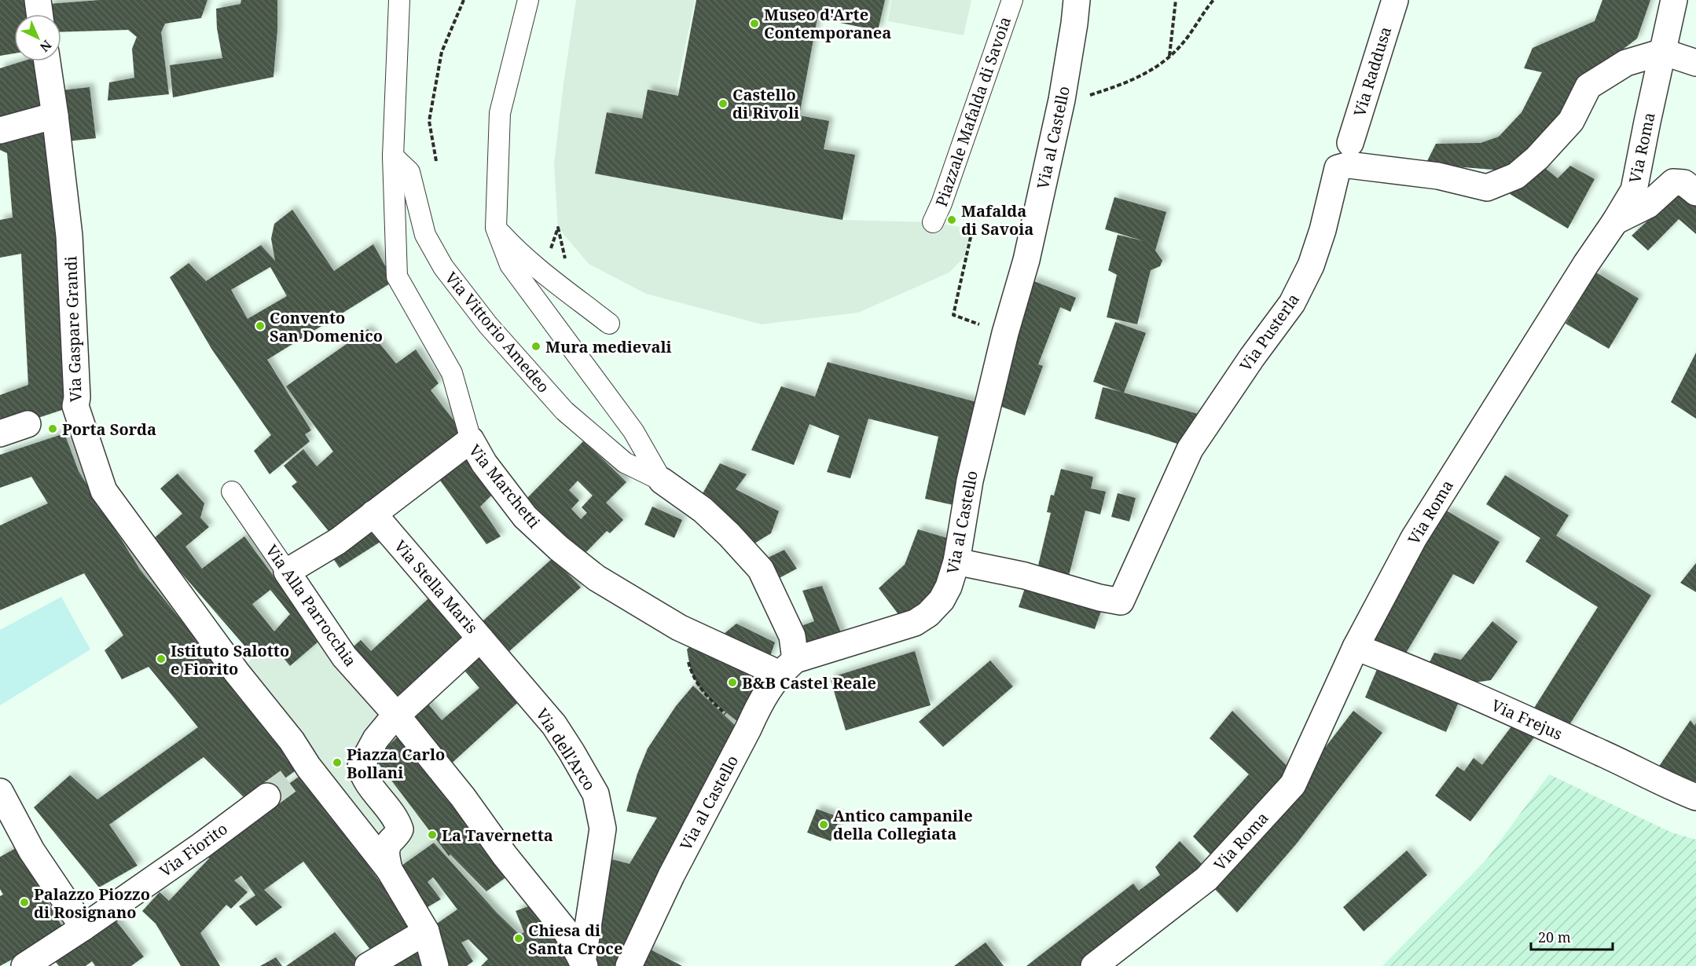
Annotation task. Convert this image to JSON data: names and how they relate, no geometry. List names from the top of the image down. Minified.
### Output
{"streets":{"street":["Via Raddusa","Piazzale Mafalda di Savoia","Via al Castello","Via Roma","Via Gaspare Grandi","Via Vittorio Amedeo","Via Pusterla","Via Marchetti","Via Stella Maris","Via Alla Parrocchia","Via Frejus","Via dell'Arco","Via Fiorito"]},"crossings":[["Via al Castello","Via Vittorio Amedeo"],["Via al Castello","Via Pusterla"],["Via al Castello","Via Marchetti"],["Via Roma","Via Pusterla"],["Via Roma","Via Frejus"],["Via Vittorio Amedeo","Via Marchetti"],["Via Marchetti","Via Stella Maris"],["Via Marchetti","Via Alla Parrocchia"],["Via Stella Maris","Via Alla Parrocchia"],["Via Stella Maris","Via dell'Arco"],["Via Alla Parrocchia","Via dell'Arco"]],"places":["Museo d'Arte Contemporanea","Castello di Rivoli","Mafalda di Savoia","Convento San Domenico","Mura medievali","Porta Sorda","Istituto Salotto e Fiorito","B&B Castel Reale","Piazza Carlo Bollani","Antico campanile della Collegiata","La Tavernetta","Palazzo Piozzo di Rosignano","Chiesa di Santa Croce"],"scale_bar":"20 m","north":"bottom right"}
